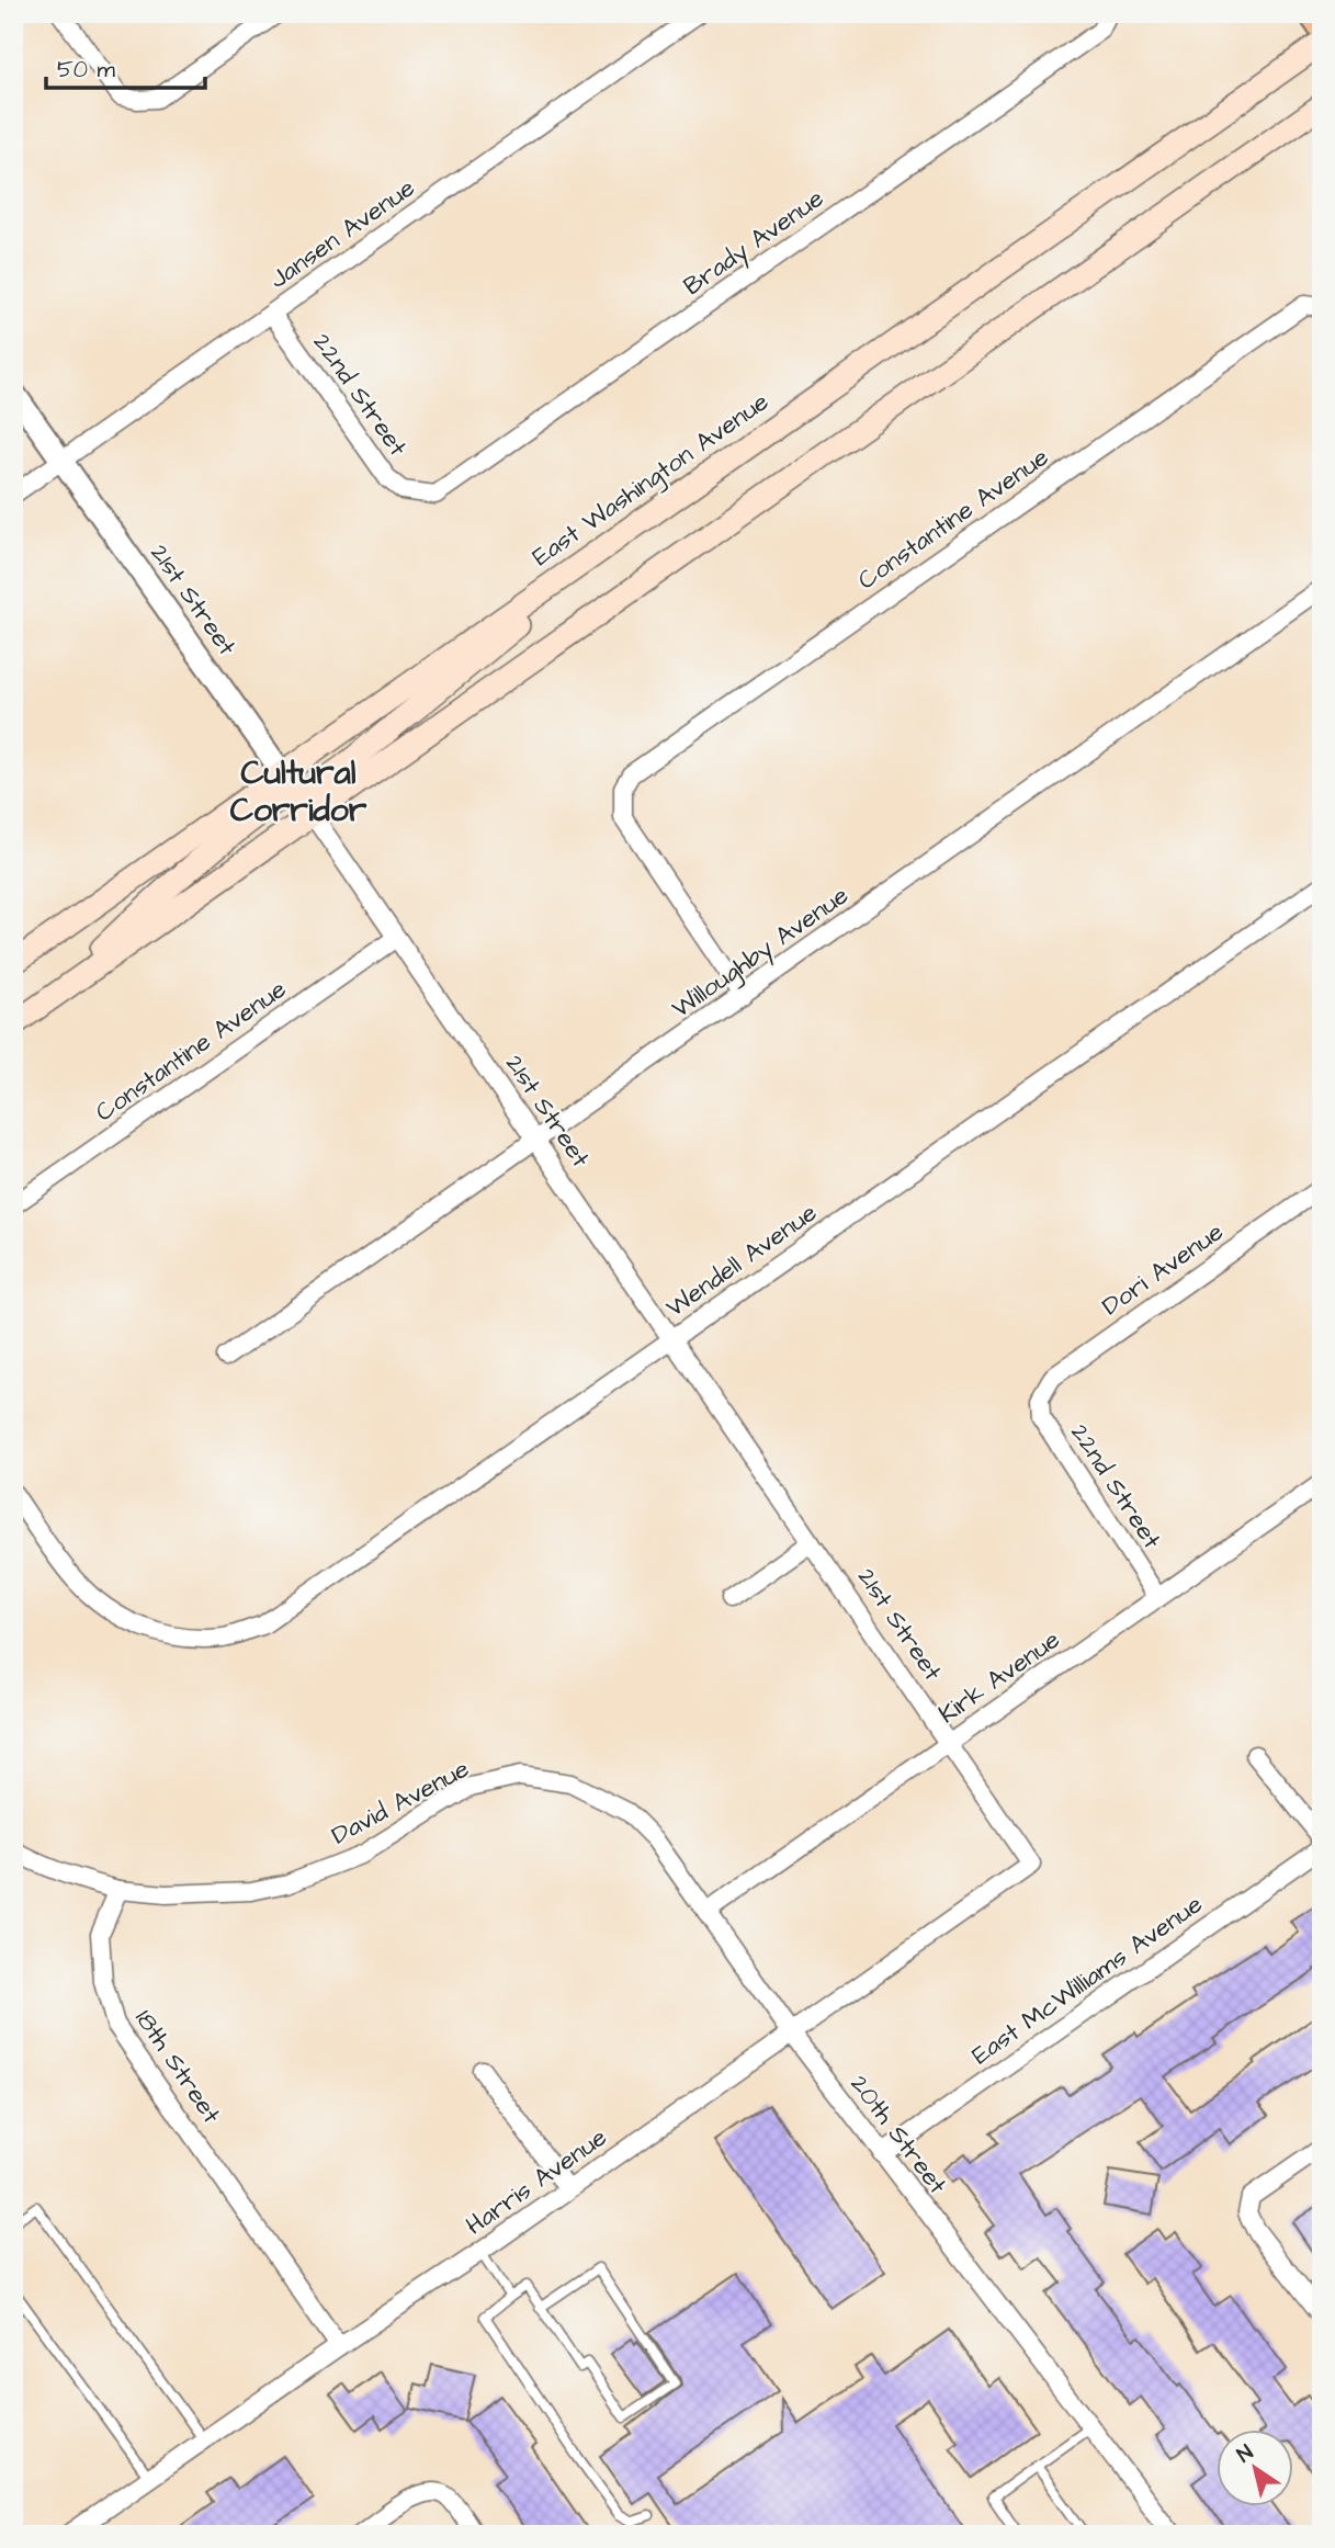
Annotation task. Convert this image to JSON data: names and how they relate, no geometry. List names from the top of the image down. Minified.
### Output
{"streets":{"main road":["East Washington Avenue"],"street":["Jansen Avenue","Brady Avenue","22nd Street","Constantine Avenue","21st Street","Willoughby Avenue","Wendell Avenue","Dori Avenue","Kirk Avenue","David Avenue","East McWilliams Avenue","18th Street","20th Street","Harris Avenue"]},"crossings":[["Jansen Avenue","22nd Street"],["Jansen Avenue","21st Street"],["Brady Avenue","22nd Street"],["22nd Street","Dori Avenue"],["22nd Street","Kirk Avenue"],["East Washington Avenue","21st Street"],["Constantine Avenue","21st Street"],["Constantine Avenue","Willoughby Avenue"],["21st Street","Willoughby Avenue"],["21st Street","Wendell Avenue"],["21st Street","Kirk Avenue"],["21st Street","Harris Avenue"],["Kirk Avenue","20th Street"],["David Avenue","18th Street"],["David Avenue","20th Street"],["East McWilliams Avenue","20th Street"],["18th Street","Harris Avenue"],["20th Street","Harris Avenue"]],"districts":["Cultural Corridor"],"scale_bar":"50 m","north":"top left"}
